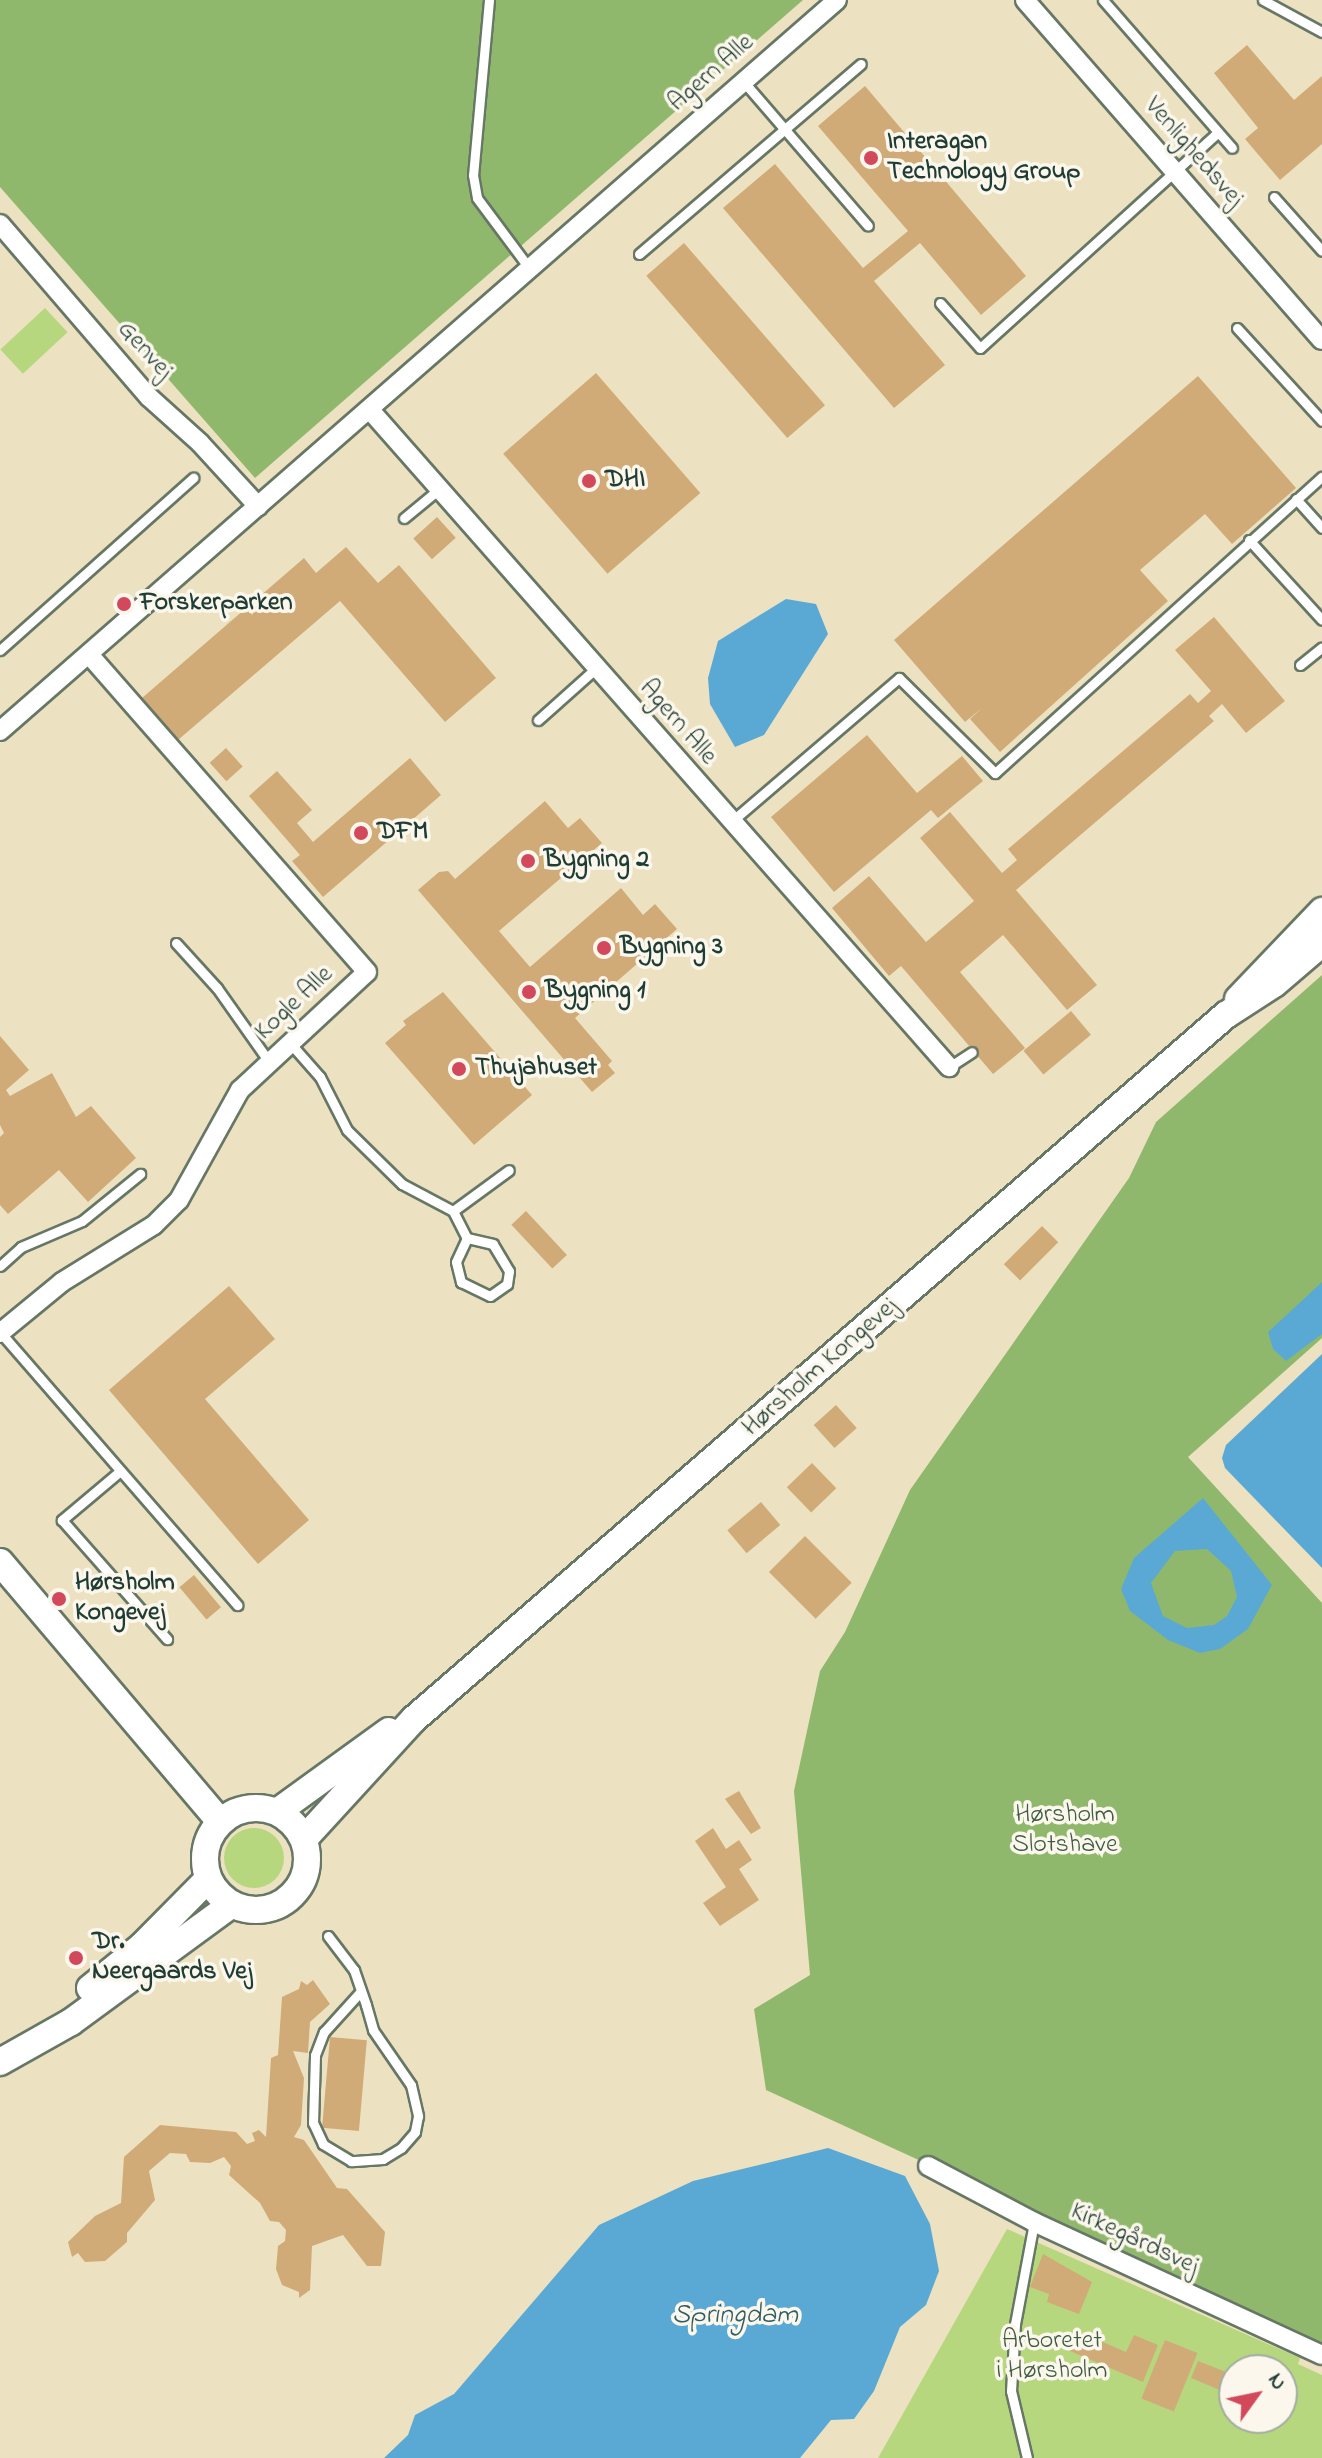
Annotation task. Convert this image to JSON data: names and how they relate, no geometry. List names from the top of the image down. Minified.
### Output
{"streets":{"main road":["Hørsholm Kongevej"],"street":["Agern Alle","Venlighedsvej","Genvej","Kogle Alle","Kirkegårdsvej"]},"crossings":[["Agern Alle","Genvej"],["Agern Alle","Kogle Alle"]],"water":["Springdam"],"parks":["Hørsholm Slotshave","Arboretet i Hørsholm"],"places":["Interagan Technology Group","DHI","Forskerparken","DFM","Bygning 2","Bygning 3","Bygning 1","Thujahuset","Hørsholm Kongevej","Dr. Neergaards Vej"],"north":"top right"}
